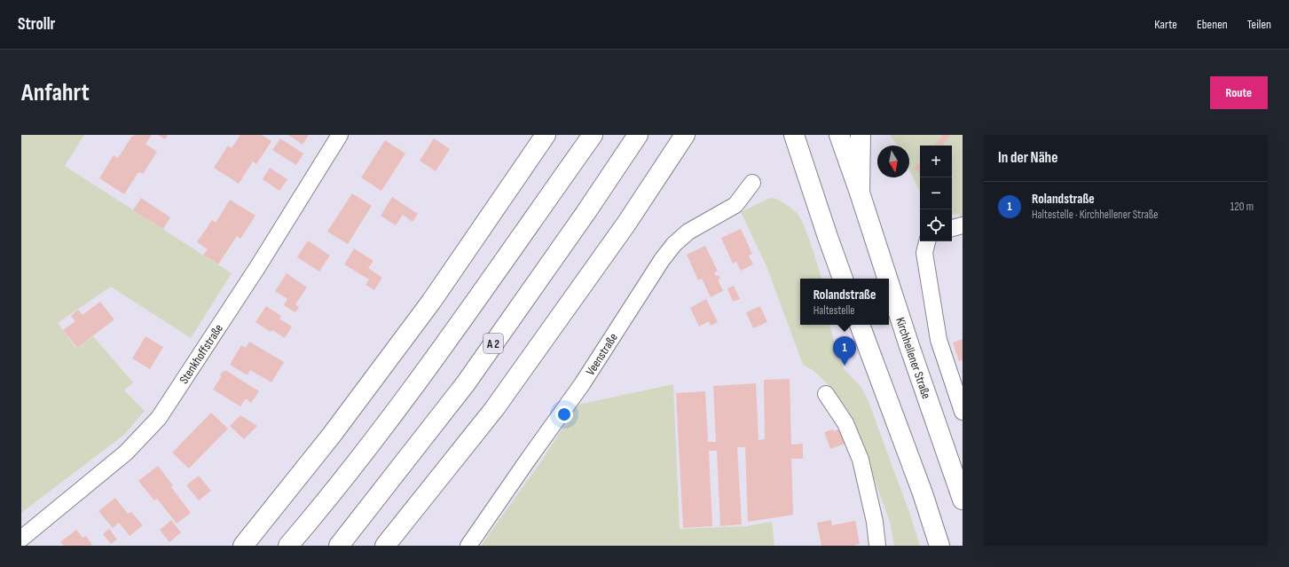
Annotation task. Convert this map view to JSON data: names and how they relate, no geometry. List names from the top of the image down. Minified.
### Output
{"streets":{"main road":["A 2","Kirchhellener Straße"],"street":["Stenkhoffstraße","Veenstraße"]},"north":"bottom","page":{"header":"Strollr","nav":["Karte","Ebenen","Teilen"],"buttons":"Route","title":"Anfahrt","heading":"In der Nähe","map_buttons":["+","−"],"list":[{"mark":"1","name":"Rolandstraße","note":"Haltestelle · Kirchhellener Straße","value":"120 m"}],"popup":["Rolandstraße","Haltestelle"],"pins":"1"}}
